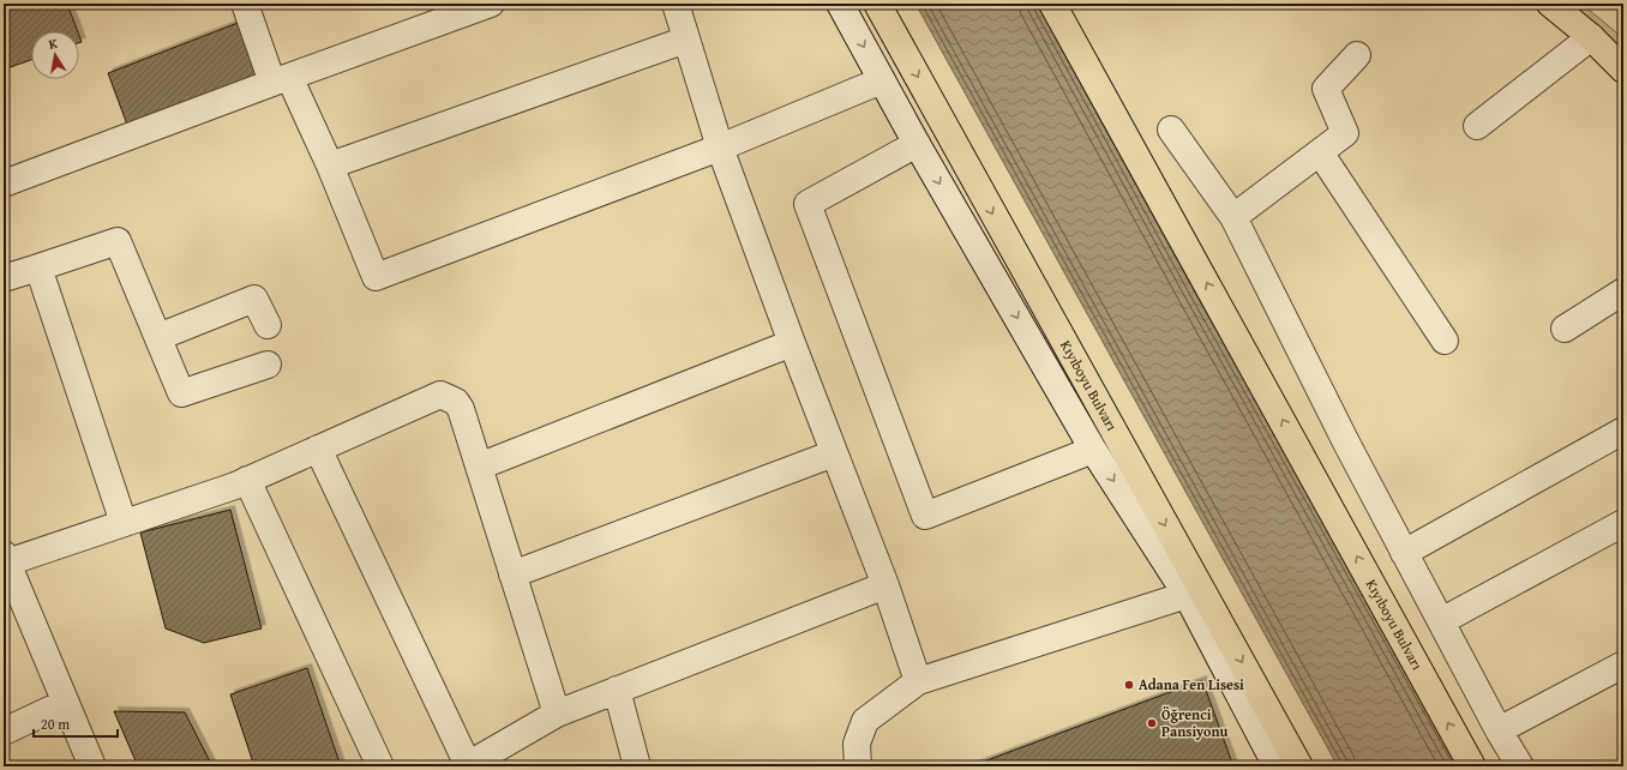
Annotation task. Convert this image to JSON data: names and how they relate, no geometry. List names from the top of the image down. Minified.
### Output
{"streets":{"main road":["Kıyıboyu Bulvarı"]},"places":["Adana Fen Lisesi","Öğrenci Pansiyonu"],"scale_bar":"20 m","north":"top"}
